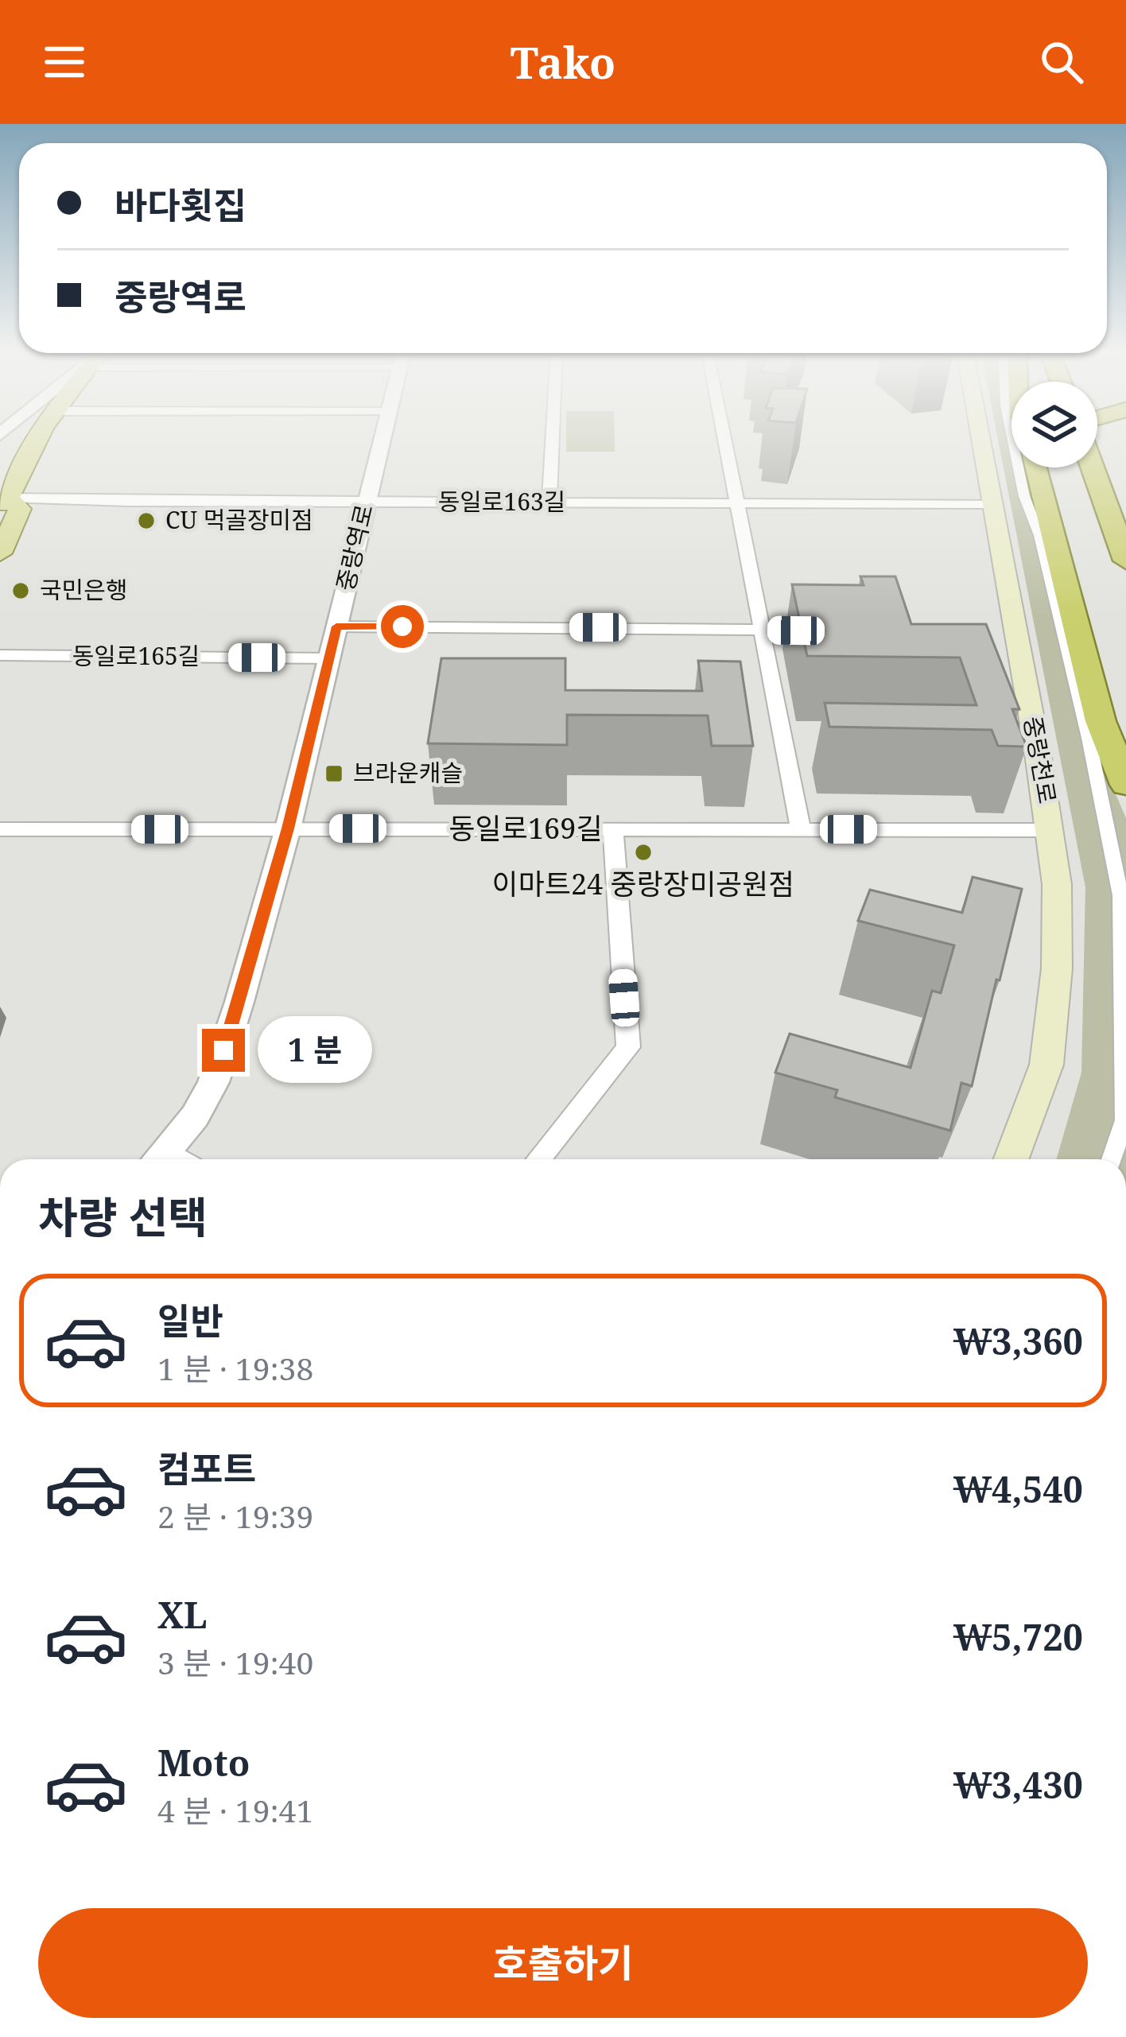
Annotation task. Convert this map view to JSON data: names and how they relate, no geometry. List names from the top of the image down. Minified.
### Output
{"streets":{"main road":["중랑천로"],"street":["동일로163길","중랑역로","동일로165길","동일로169길"]},"crossings":[["동일로163길","중랑역로"],["동일로163길","중랑천로"],["중랑역로","동일로165길"],["중랑역로","동일로169길"],["중랑천로","동일로169길"]],"places":{"other":["CU 먹골장미점","국민은행","이마트24 중랑장미공원점"],"transit":["브라운캐슬"]},"page":{"header":"Tako","banner":["바다횟집","중랑역로"],"bubble":"1 분","heading":"차량 선택","list":[{"name":"일반","note":"1 분 · 19:38","value":"₩3,360"},{"name":"컴포트","note":"2 분 · 19:39","value":"₩4,540"},{"name":"XL","note":"3 분 · 19:40","value":"₩5,720"},{"name":"Moto","note":"4 분 · 19:41","value":"₩3,430"}],"buttons":"호출하기"}}
